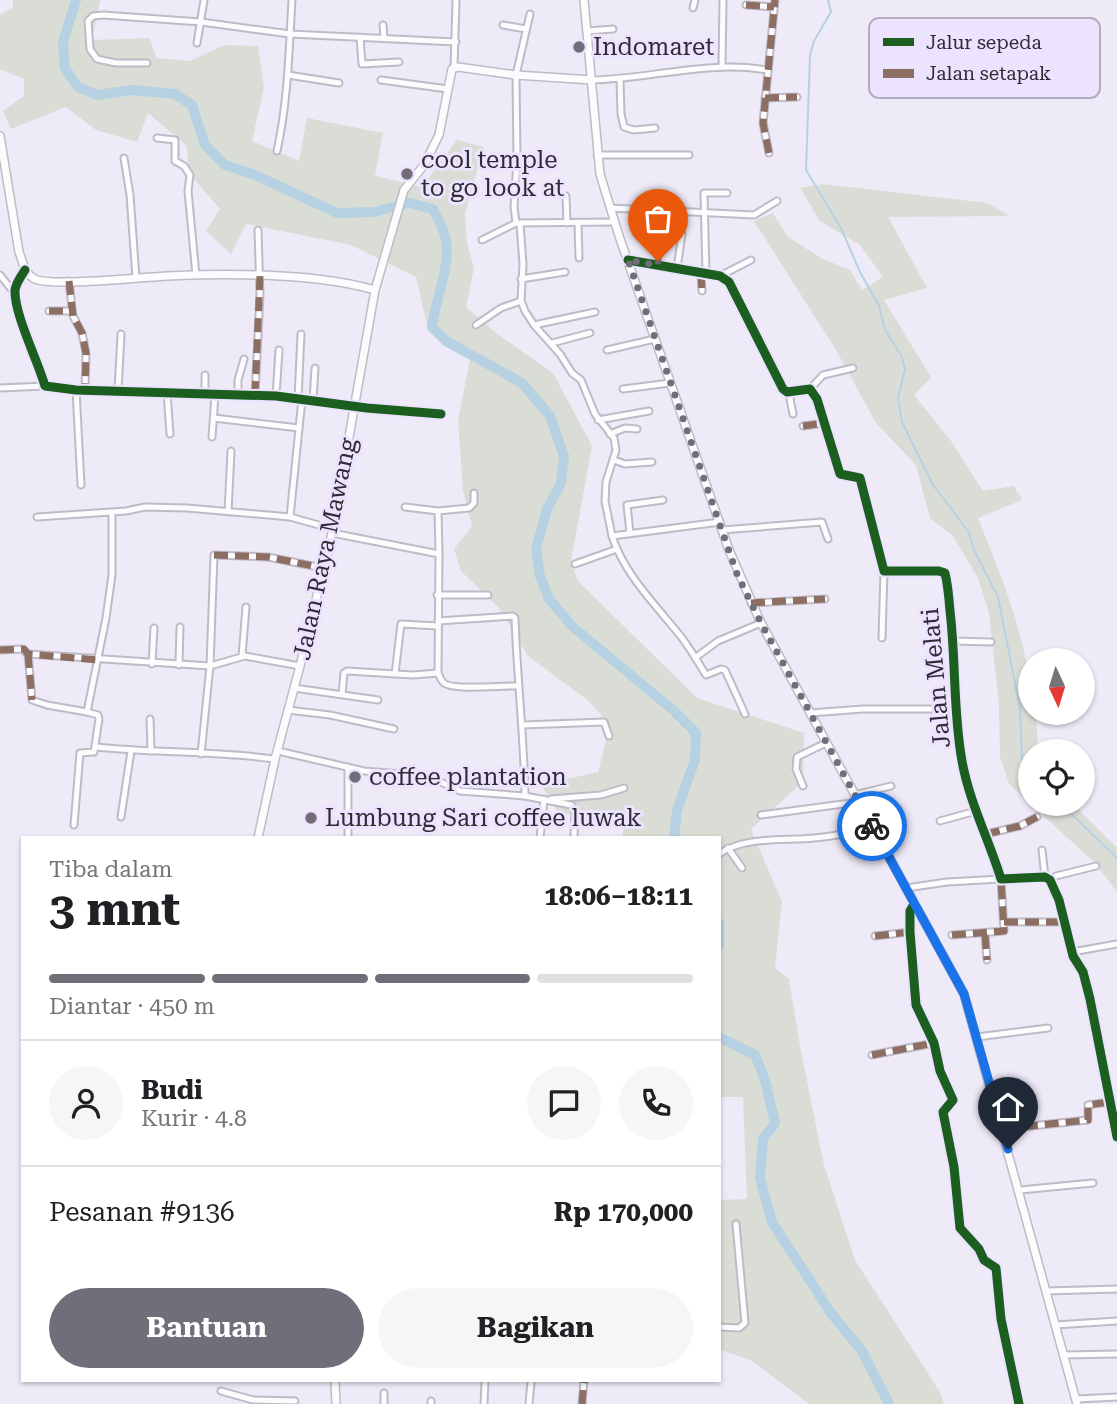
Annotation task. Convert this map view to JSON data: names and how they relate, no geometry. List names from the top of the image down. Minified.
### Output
{"streets":{"main road":["Jalan Raya Mawang"],"street":["Jalan Melati"]},"places":["Indomaret","cool temple to go look at","coffee plantation","Lumbung Sari coffee luwak"],"legend":["Jalur sepeda","Jalan setapak"],"north":"bottom","page":{"heading":["3 mnt","Tiba dalam","18:06–18:11"],"panel":["Budi","Kurir · 4.8","Pesanan #9136","Rp 170,000"],"bar":"Diantar · 450 m","buttons":["Bantuan","Bagikan"]}}
